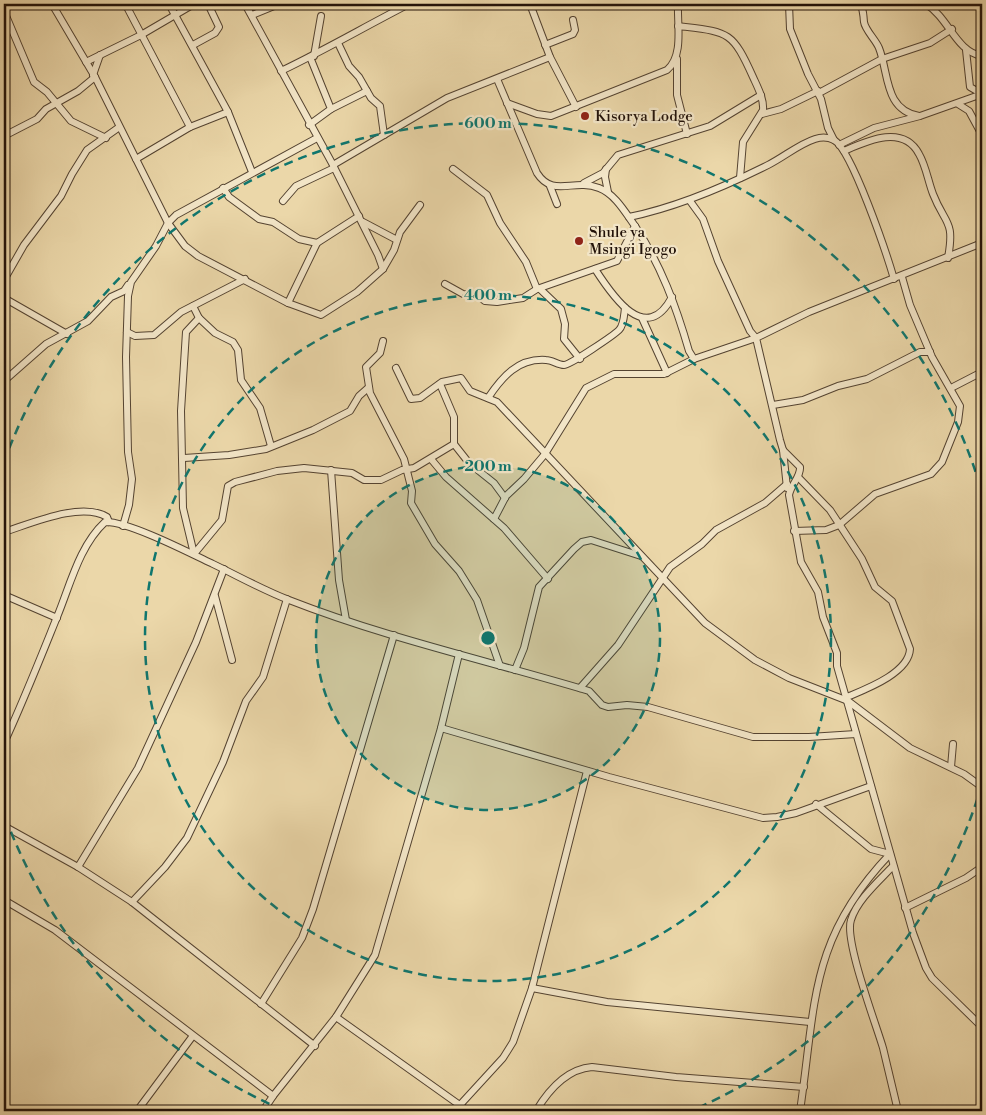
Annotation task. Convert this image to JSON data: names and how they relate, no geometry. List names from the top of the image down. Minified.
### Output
{"places":["Kisorya Lodge","Shule ya Msingi Igogo"],"rings":["600 m","400 m","200 m"]}
